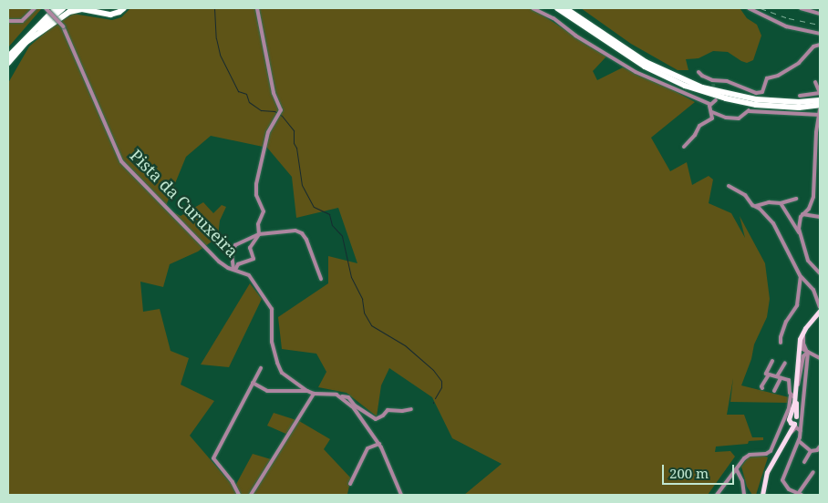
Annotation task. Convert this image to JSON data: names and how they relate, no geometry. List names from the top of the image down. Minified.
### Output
{"streets":{"street":["Pista da Curuxeira"]},"scale_bar":"200 m"}
